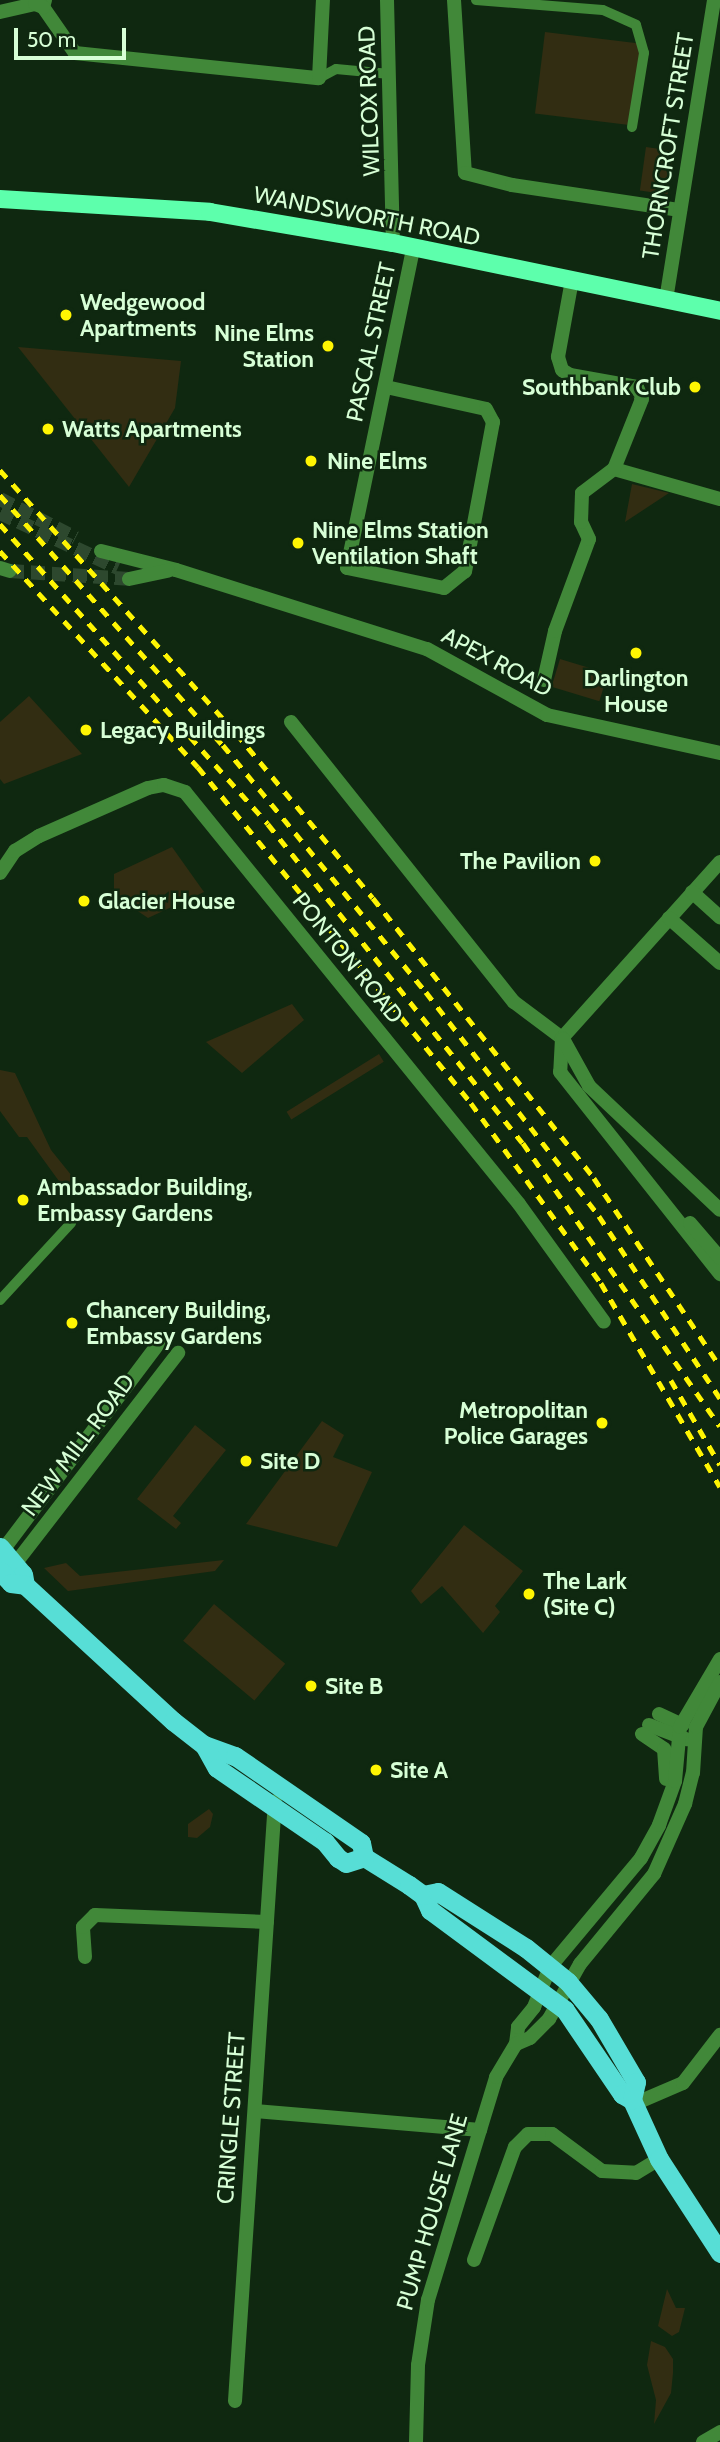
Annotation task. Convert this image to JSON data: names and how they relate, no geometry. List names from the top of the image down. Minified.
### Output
{"streets":{"main road":["WANDSWORTH ROAD"],"street":["WILCOX ROAD","THORNCROFT STREET","PASCAL STREET","APEX ROAD","PONTON ROAD","NEW MILL ROAD","CRINGLE STREET","PUMP HOUSE LANE"]},"crossings":[["WILCOX ROAD","WANDSWORTH ROAD"],["THORNCROFT STREET","WANDSWORTH ROAD"],["WANDSWORTH ROAD","PASCAL STREET"]],"places":["Wedgewood Apartments","Nine Elms Station","Southbank Club","Watts Apartments","Nine Elms","Nine Elms Station Ventilation Shaft","Darlington House","Legacy Buildings","The Pavilion","Glacier House","Ambassador Building, Embassy Gardens","Chancery Building, Embassy Gardens","Metropolitan Police Garages","Site D","The Lark (Site C)","Site B","Site A"],"scale_bar":"50 m"}
